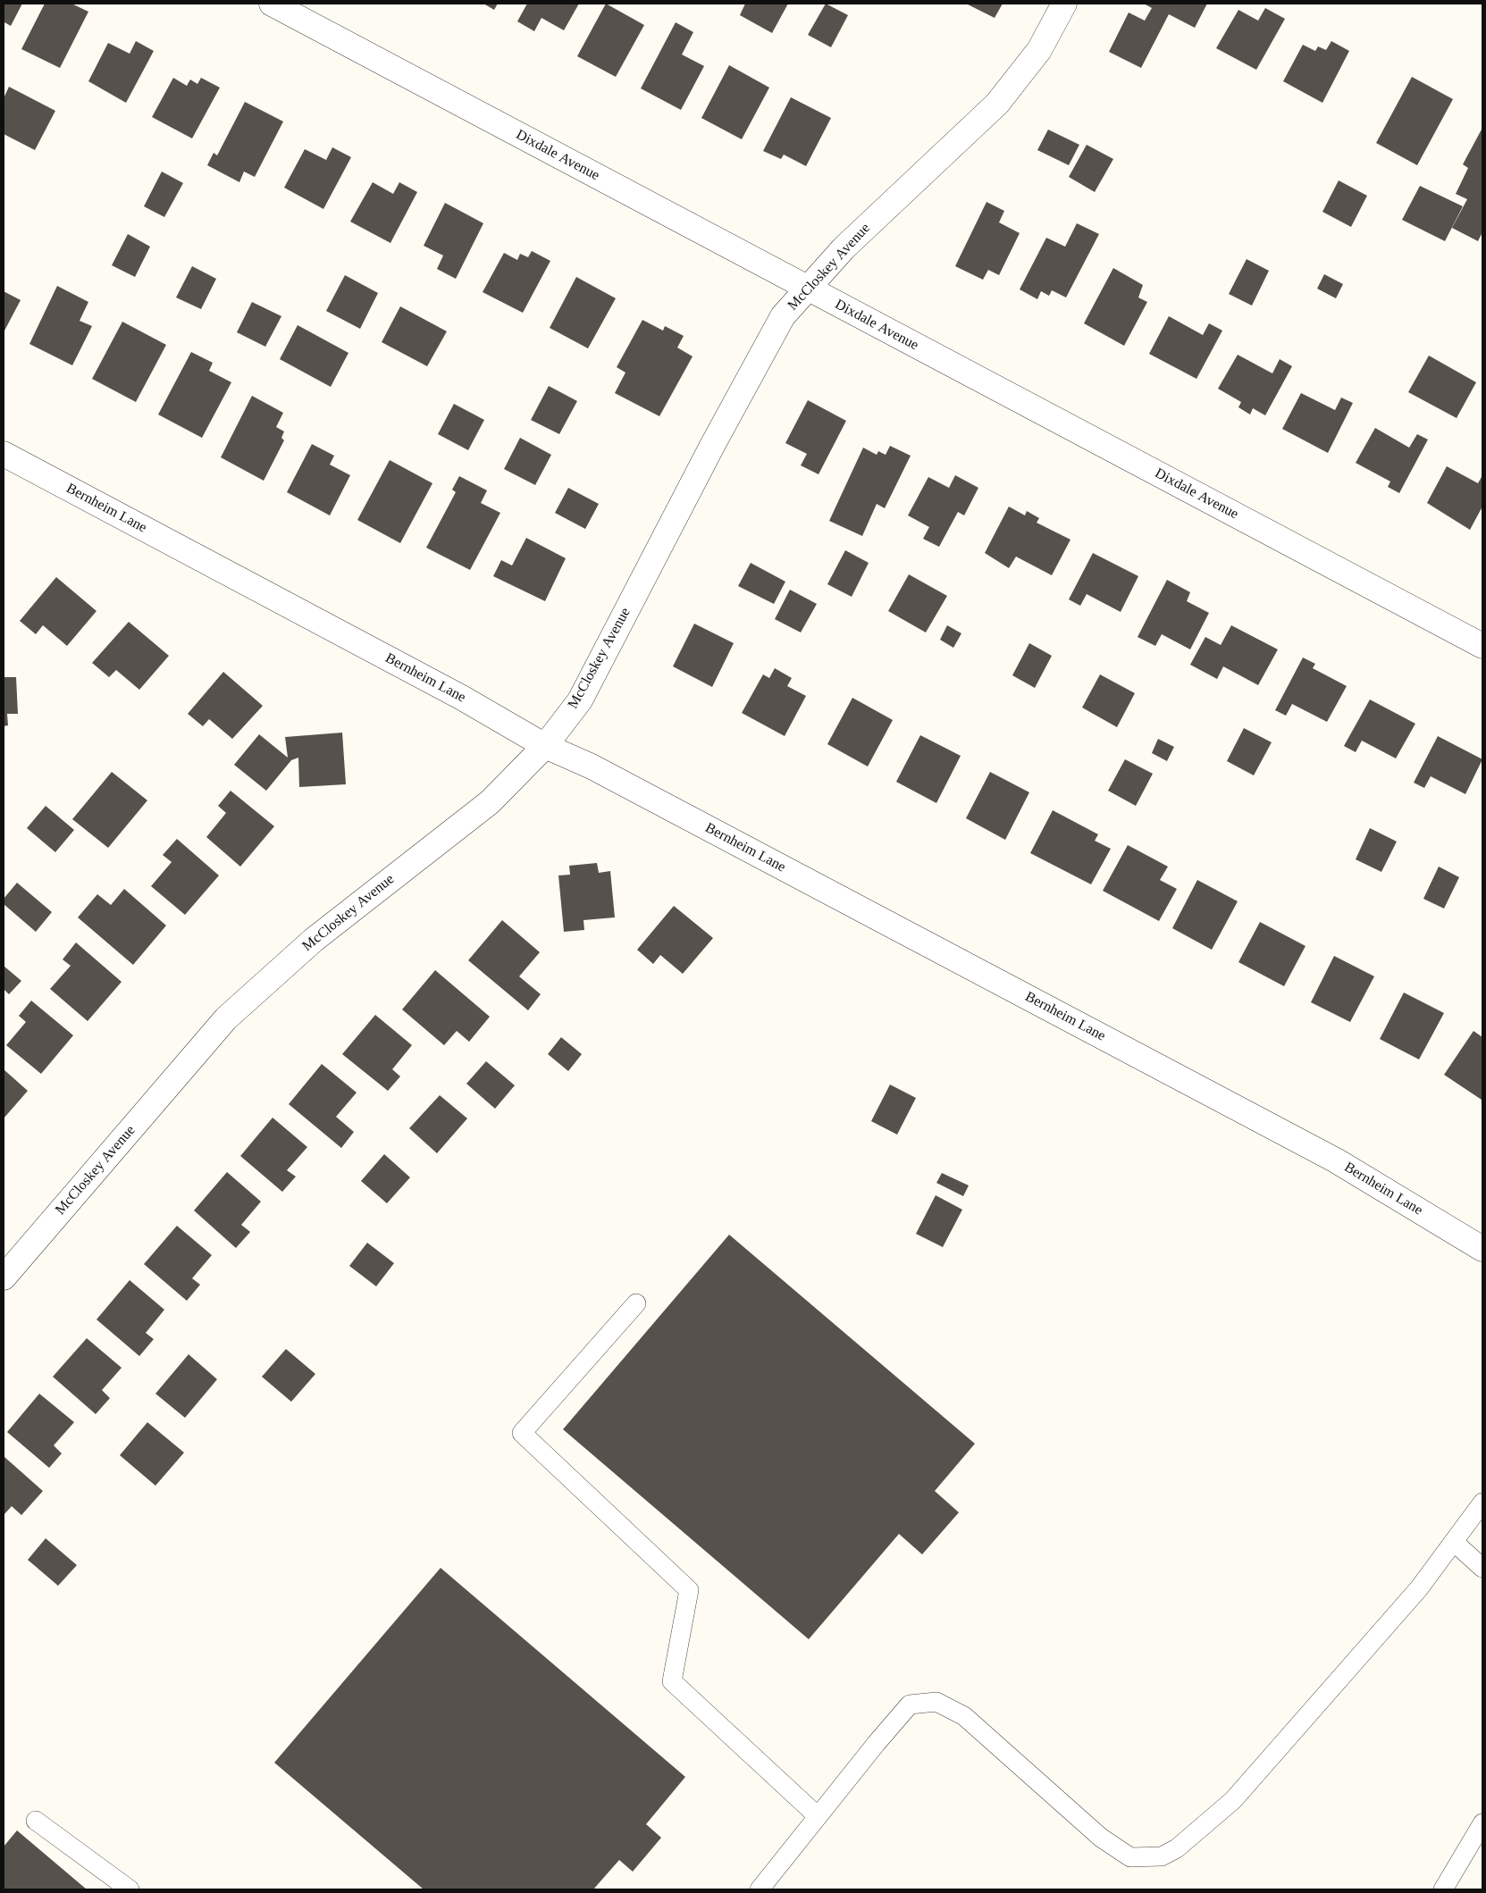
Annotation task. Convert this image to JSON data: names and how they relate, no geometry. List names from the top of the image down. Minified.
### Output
{"streets":{"street":["Dixdale Avenue","McCloskey Avenue","Bernheim Lane"]},"crossings":[["Dixdale Avenue","McCloskey Avenue"],["McCloskey Avenue","Bernheim Lane"]]}
